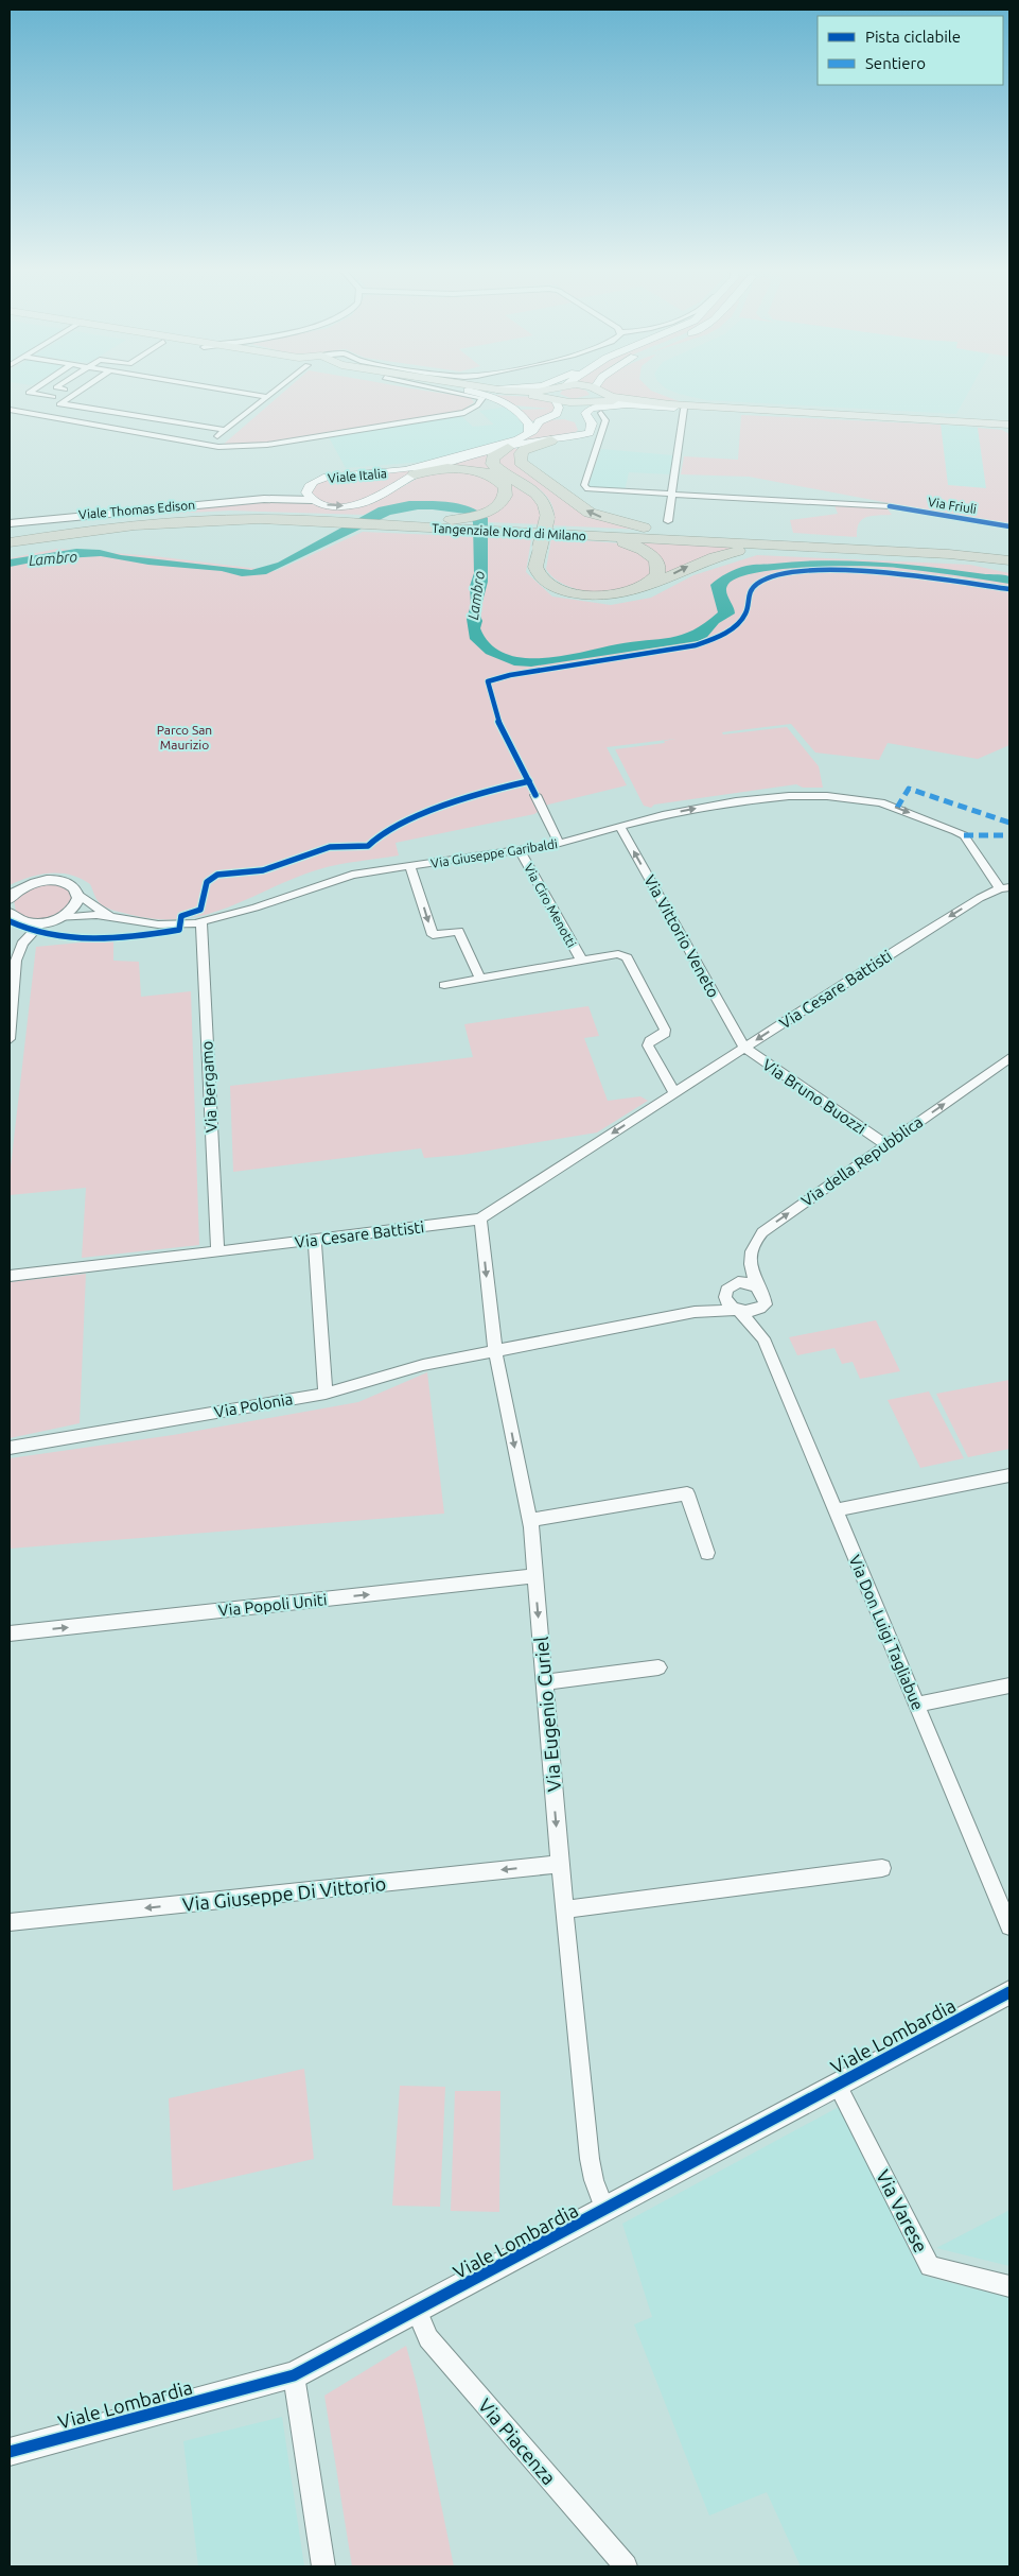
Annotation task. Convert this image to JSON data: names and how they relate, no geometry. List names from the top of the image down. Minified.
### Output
{"streets":{"highway":["Tangenziale Nord di Milano"],"main road":["Viale Italia"],"street":["Viale Thomas Edison","Via Giuseppe Garibaldi","Via Ciro Menotti","Via Vittorio Veneto","Via Cesare Battisti","Via Bergamo","Via Bruno Buozzi","Via della Repubblica","Via Polonia","Via Popoli Uniti","Via Don Luigi Tagliabue","Via Eugenio Curiel","Via Giuseppe Di Vittorio","Viale Lombardia","Via Varese","Via Piacenza"],"cycle path":["Via Friuli"]},"crossings":[["Viale Italia","Viale Thomas Edison"],["Via Giuseppe Garibaldi","Via Ciro Menotti"],["Via Giuseppe Garibaldi","Via Vittorio Veneto"],["Via Giuseppe Garibaldi","Via Cesare Battisti"],["Via Giuseppe Garibaldi","Via Bergamo"],["Via Vittorio Veneto","Via Cesare Battisti"],["Via Vittorio Veneto","Via Bruno Buozzi"],["Via Cesare Battisti","Via Bergamo"],["Via Cesare Battisti","Via Bruno Buozzi"],["Via Cesare Battisti","Via Eugenio Curiel"],["Via Bruno Buozzi","Via della Repubblica"],["Via della Repubblica","Via Don Luigi Tagliabue"],["Via Polonia","Via Eugenio Curiel"],["Via Popoli Uniti","Via Eugenio Curiel"],["Via Eugenio Curiel","Via Giuseppe Di Vittorio"],["Via Eugenio Curiel","Viale Lombardia"],["Viale Lombardia","Via Varese"],["Viale Lombardia","Via Piacenza"]],"one_way":["Via Giuseppe Garibaldi","Via Vittorio Veneto","Via Cesare Battisti","Via della Repubblica","Via Popoli Uniti","Via Eugenio Curiel","Via Giuseppe Di Vittorio"],"water":["Lambro"],"parks":["Parco San Maurizio"],"legend":["Pista ciclabile","Sentiero"]}
